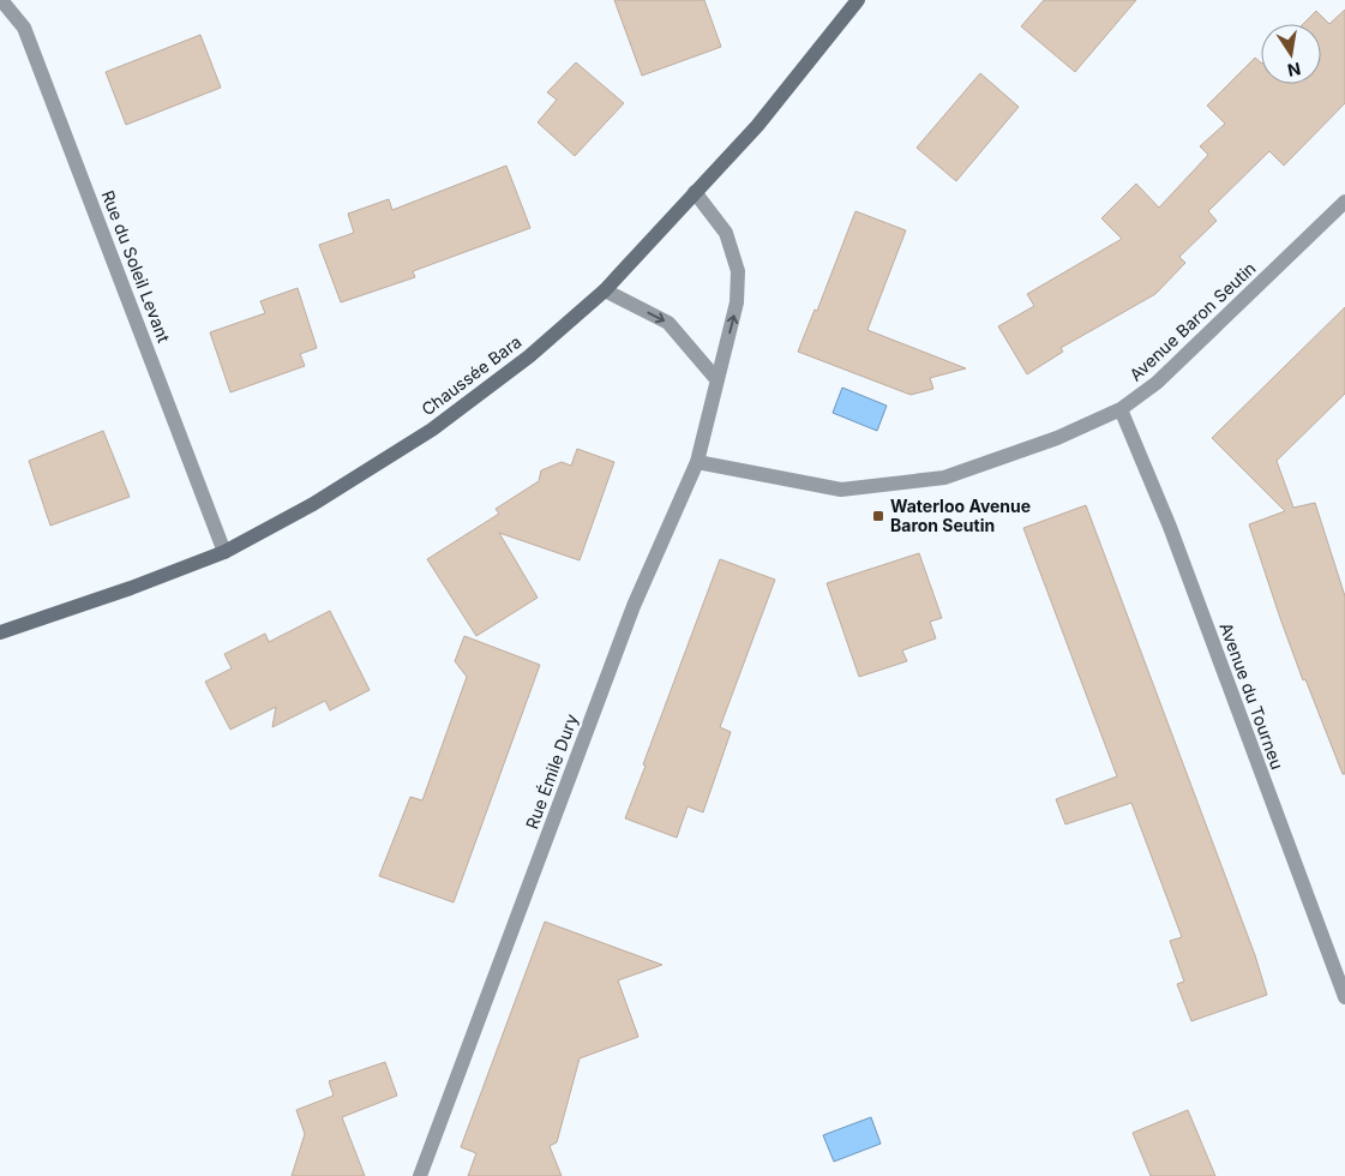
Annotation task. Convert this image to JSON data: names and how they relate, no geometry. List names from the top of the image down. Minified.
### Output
{"streets":{"main road":["Chaussée Bara"],"street":["Rue du Soleil Levant","Avenue Baron Seutin","Avenue du Tourneu","Rue Émile Dury"]},"crossings":[["Rue du Soleil Levant","Chaussée Bara"],["Avenue Baron Seutin","Avenue du Tourneu"],["Avenue Baron Seutin","Rue Émile Dury"],["Chaussée Bara","Rue Émile Dury"]],"places":{"transit":["Waterloo Avenue Baron Seutin"]},"north":"bottom"}
